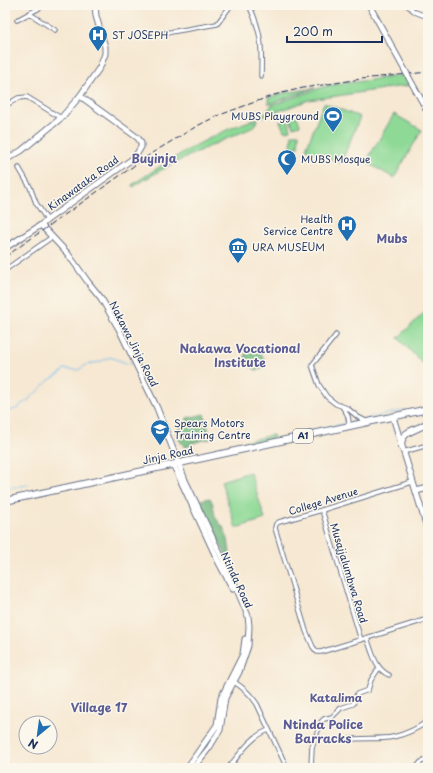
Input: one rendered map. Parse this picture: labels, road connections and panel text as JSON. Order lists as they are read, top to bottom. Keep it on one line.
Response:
{"streets":{"highway":["A1","Jinja Road"],"street":["Kinawataka Road","Nakawa Jinja Road","College Avenue","Musajjalumbwa Road","Ntinda Road"]},"crossings":[["Kinawataka Road","Nakawa Jinja Road"],["Nakawa Jinja Road","Jinja Road"],["Nakawa Jinja Road","Ntinda Road"],["Jinja Road","Ntinda Road"],["College Avenue","Musajjalumbwa Road"]],"districts":["Buyinja","Mubs","Nakawa Vocational Institute","Katalima","Village 17","Ntinda Police Barracks"],"places":{"hospital":["ST JOSEPH","Health Service Centre"],"sports":["MUBS Playground"],"mosque":["MUBS Mosque"],"museum":["URA MUSEUM"],"school or university":["Spears Motors Training Centre"]},"scale_bar":"200 m","north":"bottom left"}
